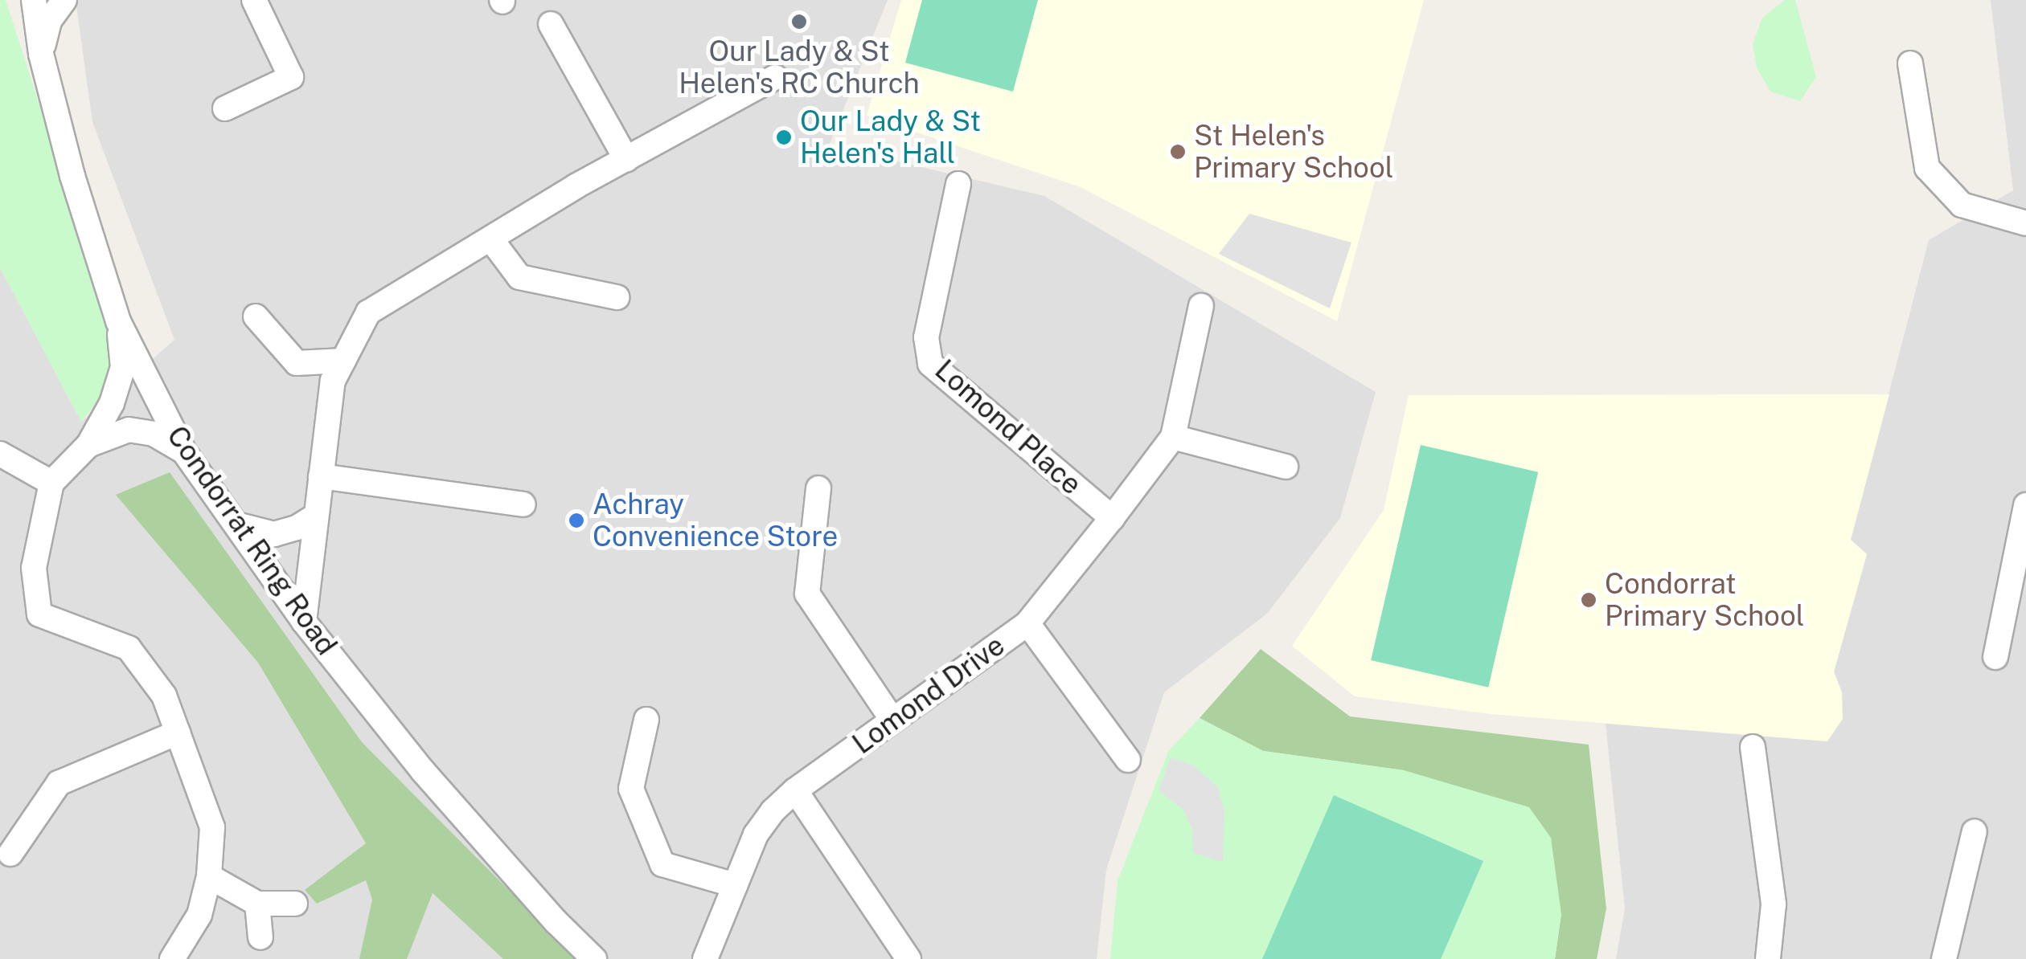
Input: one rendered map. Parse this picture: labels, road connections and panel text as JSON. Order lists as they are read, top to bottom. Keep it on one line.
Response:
{"streets":{"street":["Lomond Place","Condorrat Ring Road","Lomond Drive"]},"crossings":[["Lomond Place","Lomond Drive"]],"places":["Our Lady & St Helen's RC Church","Our Lady & St Helen's Hall","St Helen's Primary School","Achray Convenience Store","Condorrat Primary School"]}
